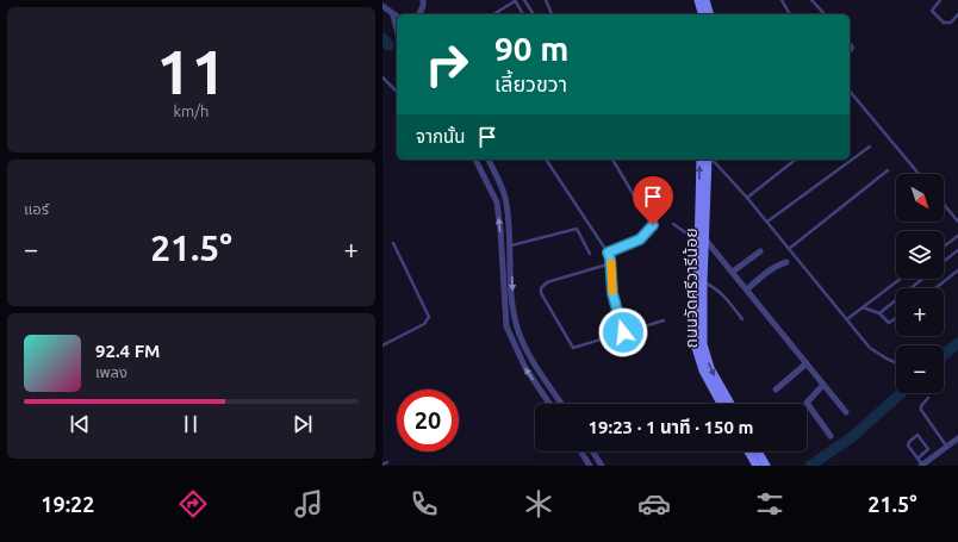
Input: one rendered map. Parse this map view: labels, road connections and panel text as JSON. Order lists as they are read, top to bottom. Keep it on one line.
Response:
{"streets":{"main road":["ถนนวัดศรีวารีน้อย"]},"north":"bottom right","page":{"tile":[["11","km/h"],"แอร์"],"turn":["90 m","เลี้ยวขวา"],"then":"จากนั้น","map_buttons":["+","−"],"heat":["−","21.5°","+"],"song":["92.4 FM","เพลง"],"limit":"20","trip":"19:23 · 1 นาที · 150 m","tabs":["19:22","21.5°"]}}
